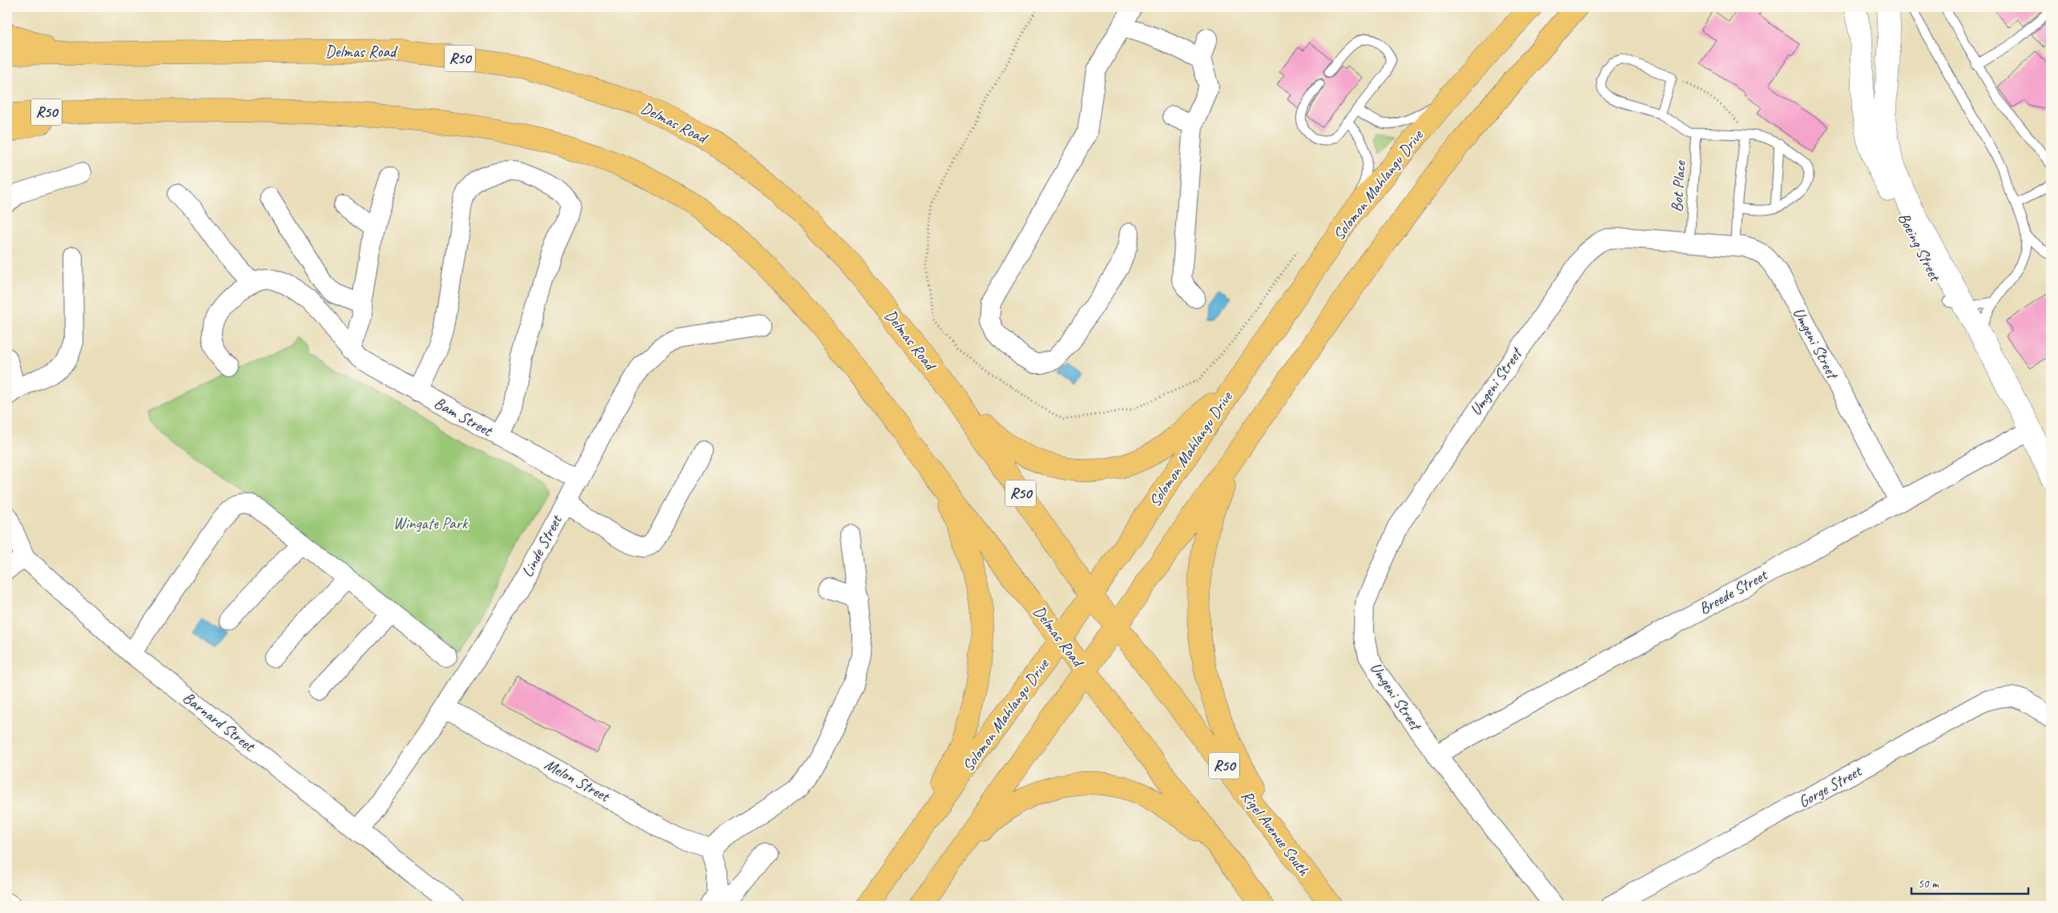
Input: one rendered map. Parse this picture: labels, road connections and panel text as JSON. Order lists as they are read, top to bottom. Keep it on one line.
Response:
{"streets":{"main road":["Delmas Road","R50","Solomon Mahlangu Drive","Rigel Avenue South"],"street":["Boeing Street","Umgeni Street","Bam Street","Linde Street","Breede Street","Barnard Street","Melon Street","Gorge Street"],"lane":["Bot Place"]},"crossings":[["Delmas Road","R50"],["Delmas Road","Solomon Mahlangu Drive"],["Delmas Road","Rigel Avenue South"],["Bot Place","Umgeni Street"],["Boeing Street","Breede Street"],["Umgeni Street","Breede Street"],["Bam Street","Linde Street"],["Linde Street","Barnard Street"],["Linde Street","Melon Street"]],"parks":["Wingate Park"],"scale_bar":"50 m"}
